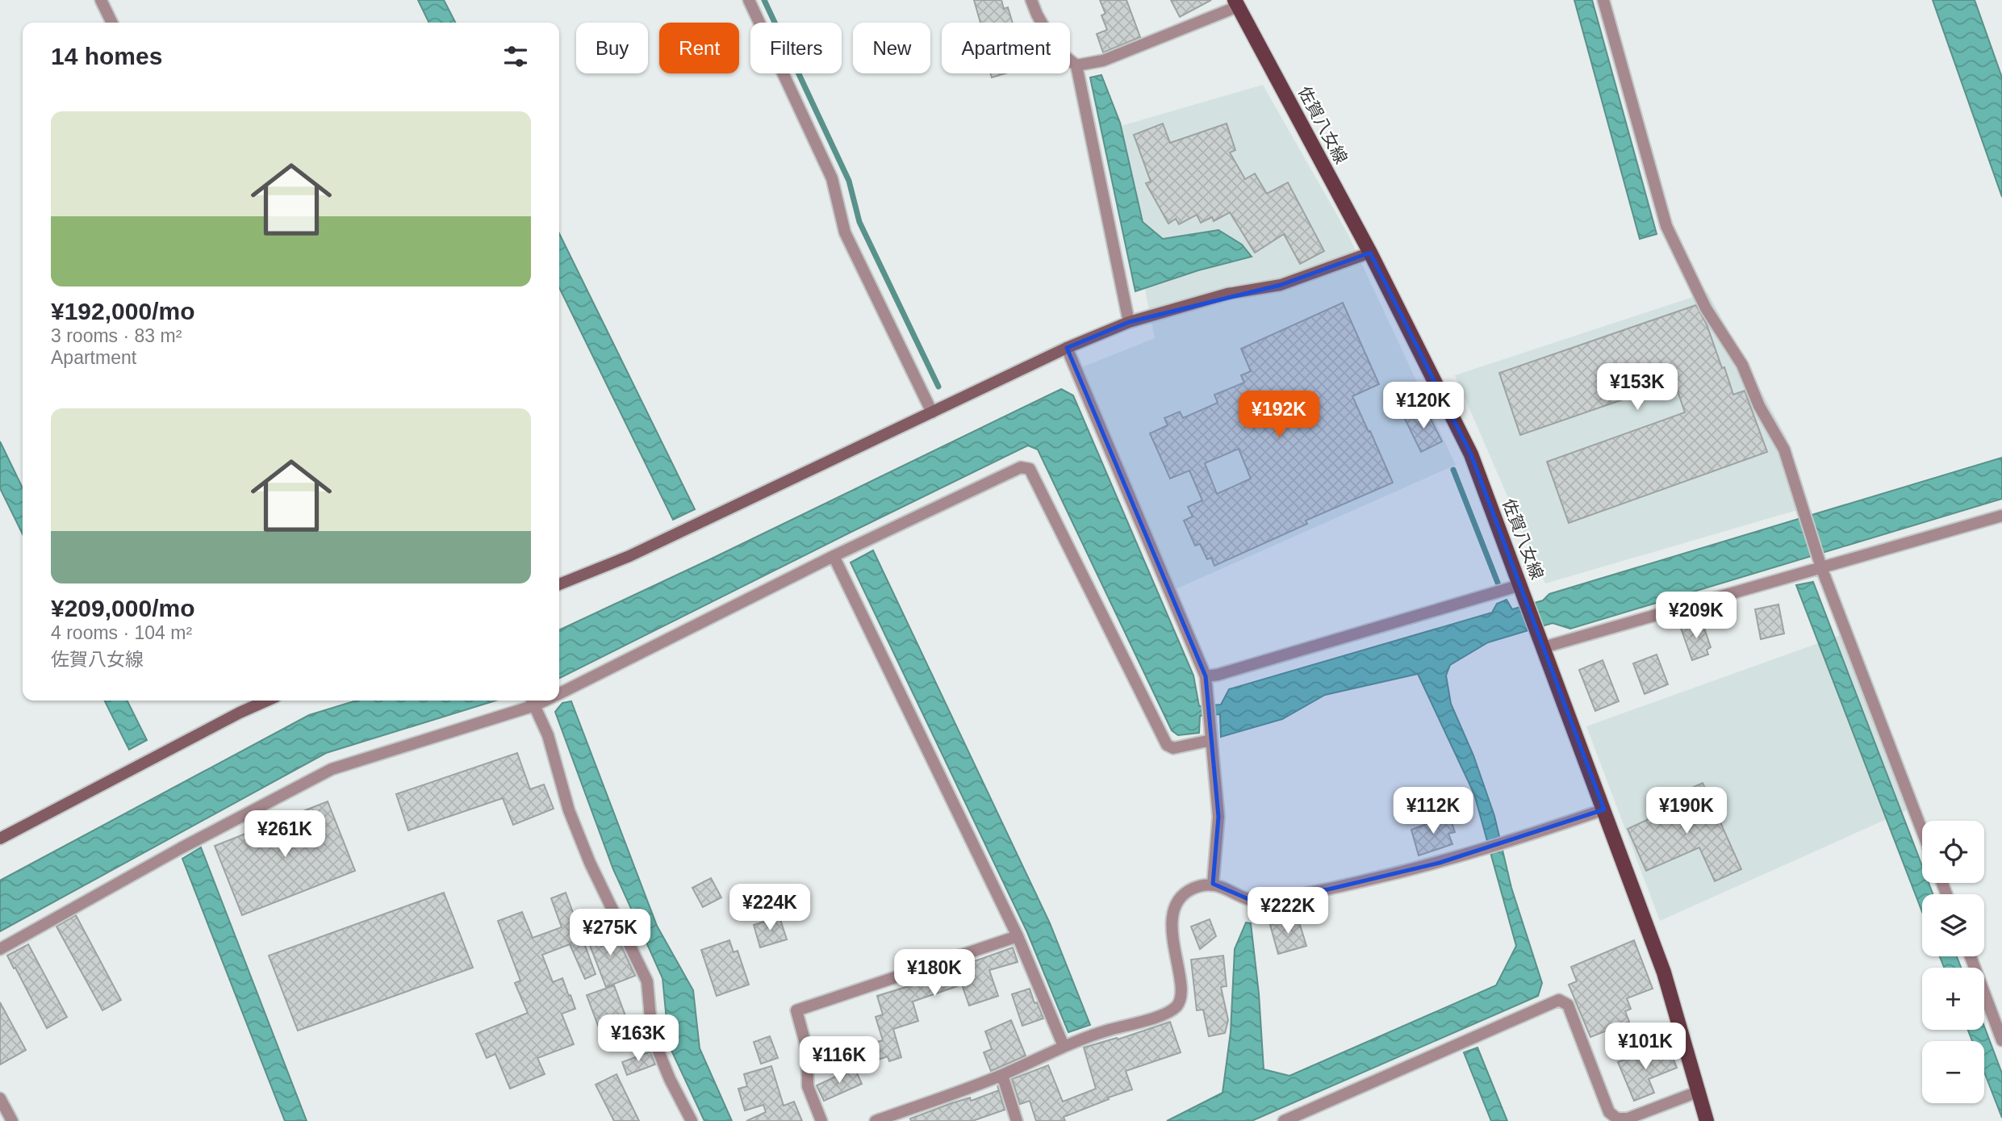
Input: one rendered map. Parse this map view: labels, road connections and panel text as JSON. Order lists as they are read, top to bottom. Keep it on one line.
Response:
{"streets":{"main road":["佐賀八女線"]},"page":{"chip":["Buy","Rent","Filters","New","Apartment"],"heading":"14 homes","list":[{"name":"¥192,000/mo","note":"3 rooms · 83 m² · Apartment"},{"name":"¥209,000/mo","note":"4 rooms · 104 m² · 佐賀八女線"}],"price":["¥153K","¥120K","¥192K","¥209K","¥112K","¥190K","¥261K","¥224K","¥222K","¥275K","¥180K","¥163K","¥101K","¥116K"],"map_buttons":["+","−"]}}
